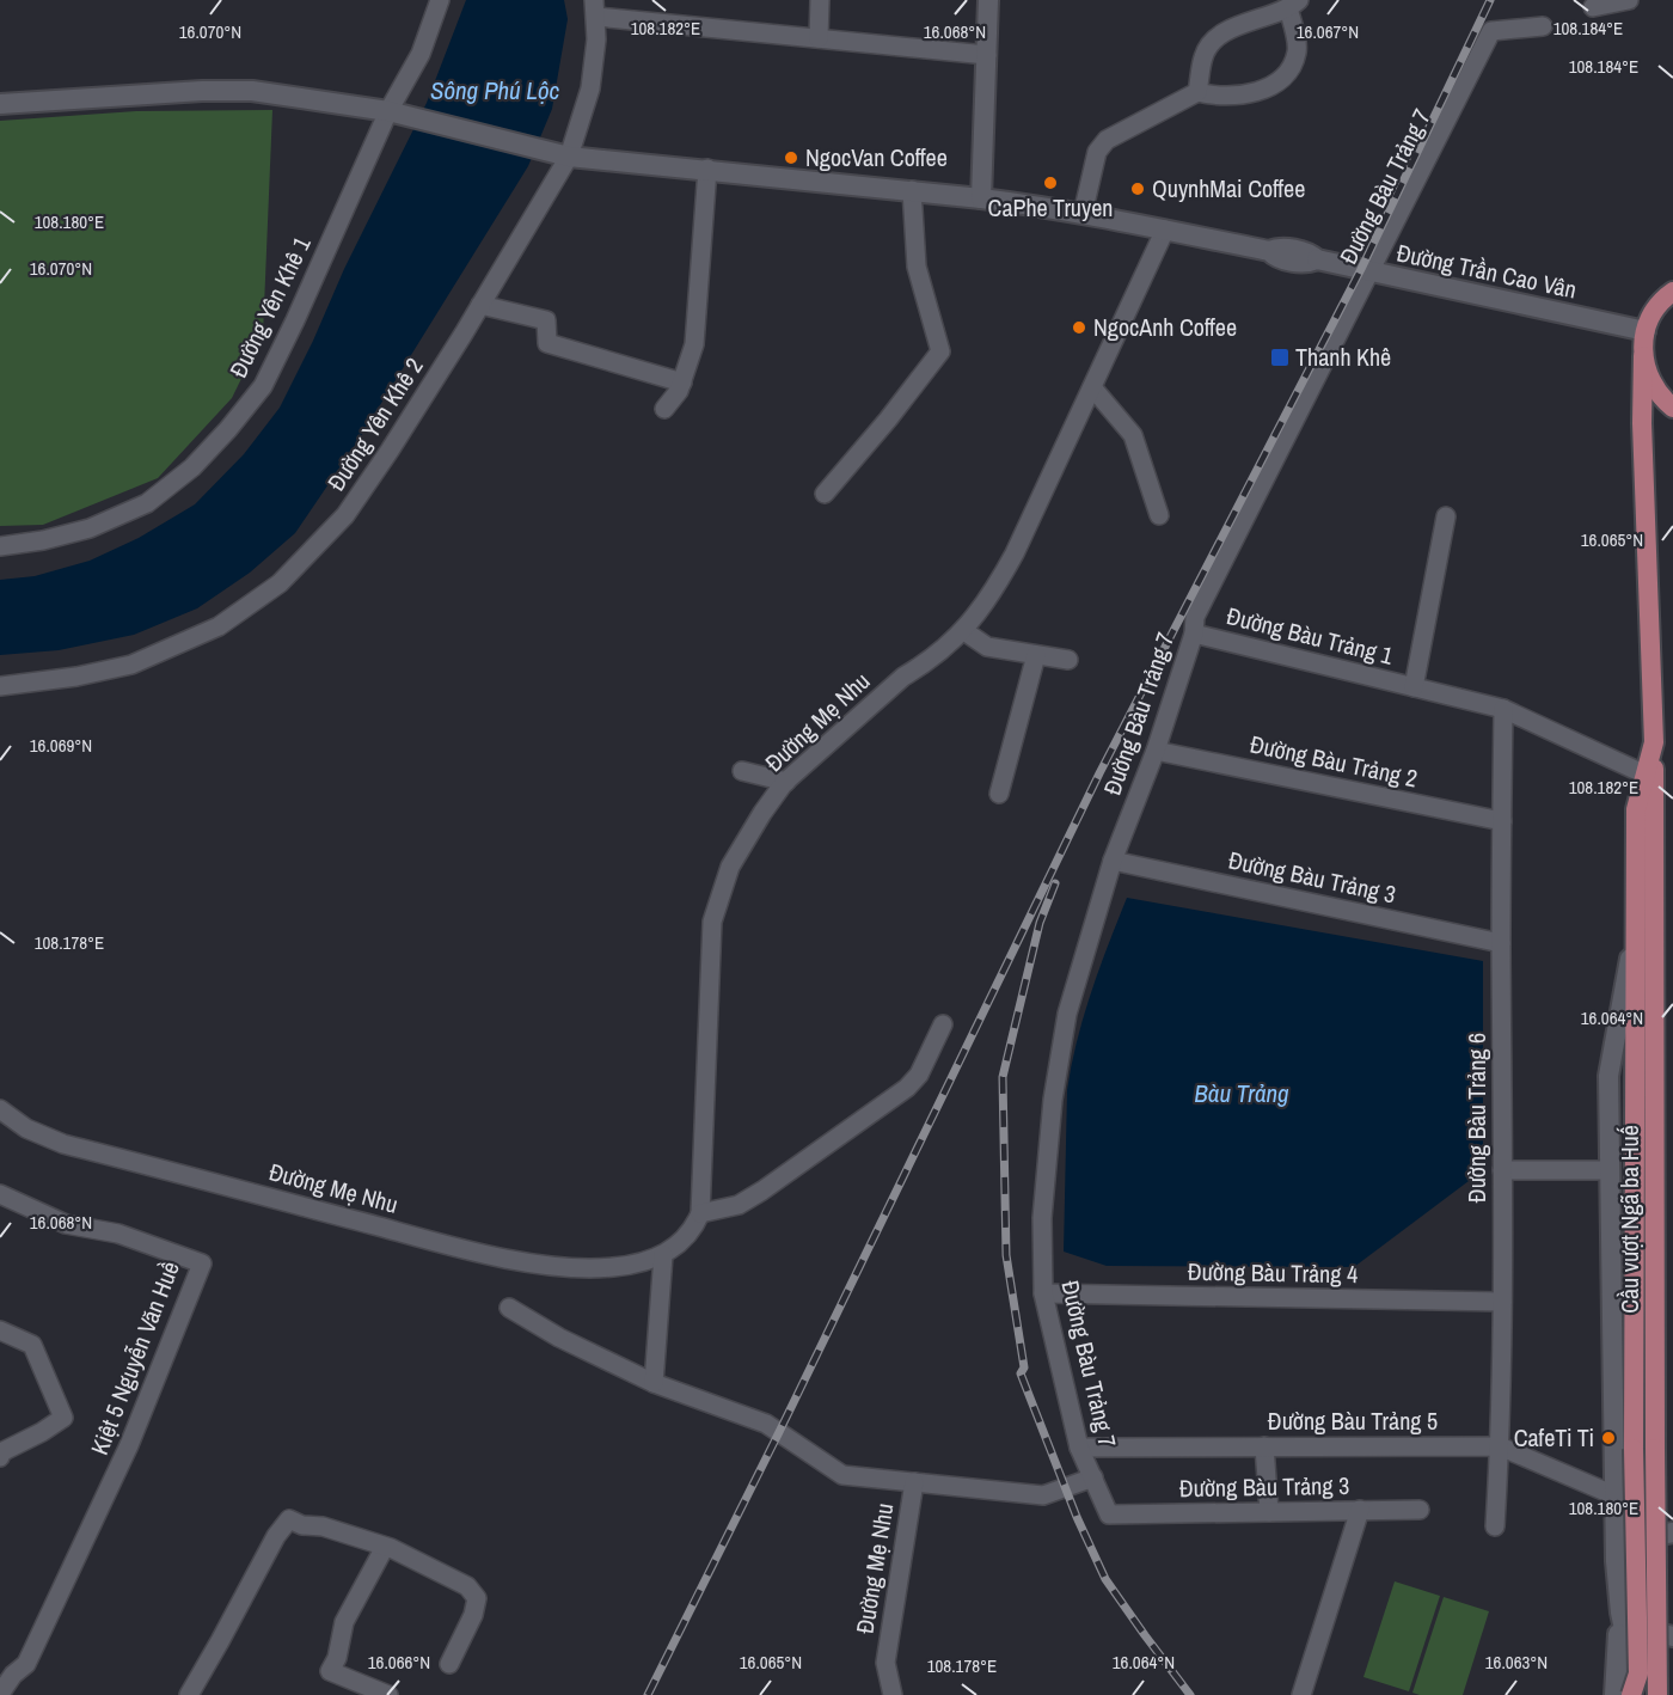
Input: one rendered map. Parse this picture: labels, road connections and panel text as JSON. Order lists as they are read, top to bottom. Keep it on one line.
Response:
{"streets":{"main road":["Cầu vượt Ngã ba Huế"],"street":["Đường Bàu Trảng 7","Đường Trần Cao Vân","Đường Yên Khê 1","Đường Yên Khê 2","Đường Bàu Trảng 1","Đường Mẹ Nhu","Đường Bàu Trảng 2","Đường Bàu Trảng 3","Đường Bàu Trảng 6","Đường Bàu Trảng 4","Kiệt 5 Nguyễn Văn Huề","Đường Bàu Trảng 5"]},"crossings":[["Đường Bàu Trảng 7","Đường Trần Cao Vân"],["Đường Bàu Trảng 7","Đường Bàu Trảng 1"],["Đường Bàu Trảng 7","Đường Mẹ Nhu"],["Đường Bàu Trảng 7","Đường Bàu Trảng 2"],["Đường Bàu Trảng 7","Đường Bàu Trảng 3"],["Đường Bàu Trảng 7","Đường Bàu Trảng 4"],["Đường Bàu Trảng 7","Đường Bàu Trảng 5"],["Đường Trần Cao Vân","Đường Mẹ Nhu"],["Đường Bàu Trảng 1","Đường Bàu Trảng 6"],["Đường Bàu Trảng 1","Cầu vượt Ngã ba Huế"],["Đường Bàu Trảng 2","Đường Bàu Trảng 6"],["Đường Bàu Trảng 3","Đường Bàu Trảng 6"],["Đường Bàu Trảng 6","Đường Bàu Trảng 4"],["Đường Bàu Trảng 6","Đường Bàu Trảng 5"]],"water":["Sông Phú Lộc","Bàu Trảng"],"places":{"other":["NgocVan Coffee","CaPhe Truyen","QuynhMai Coffee","NgocAnh Coffee","CafeTi Ti"],"transit":["Thanh Khê"]},"coordinates":["108.182°E","108.184°E","16.070°N","16.068°N","16.067°N","108.180°E","16.065°N","16.069°N","108.178°E","16.064°N","16.066°N","16.063°N"]}
